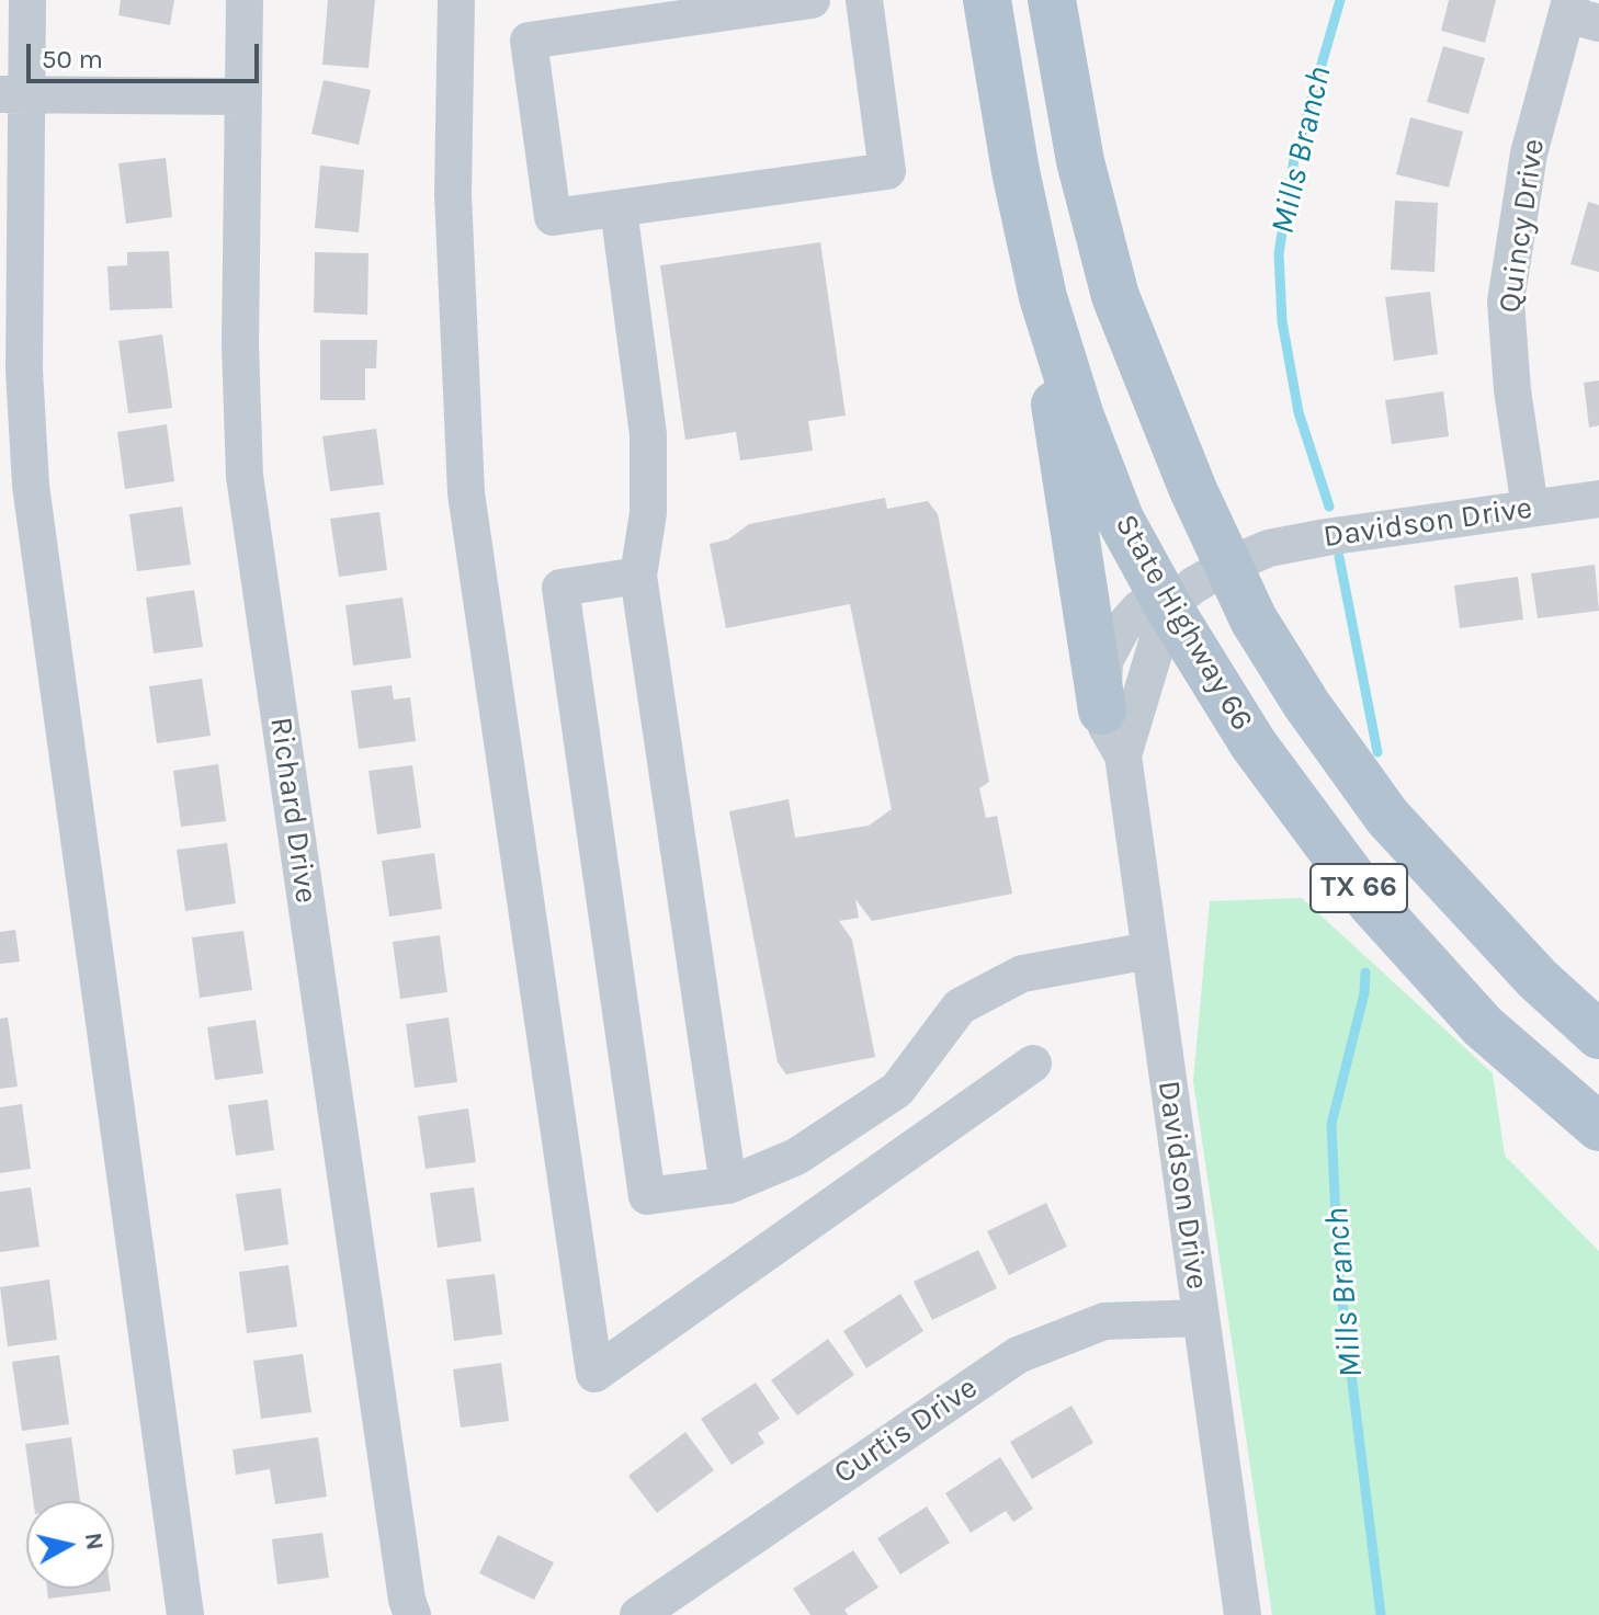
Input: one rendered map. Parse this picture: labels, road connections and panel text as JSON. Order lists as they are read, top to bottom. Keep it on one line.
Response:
{"streets":{"main road":["State Highway 66","TX 66"],"street":["Quincy Drive","Davidson Drive","Richard Drive","Curtis Drive"]},"crossings":[["Quincy Drive","Davidson Drive"],["Davidson Drive","State Highway 66"],["Davidson Drive","Curtis Drive"]],"water":["Mills Branch"],"scale_bar":"50 m","north":"right"}
